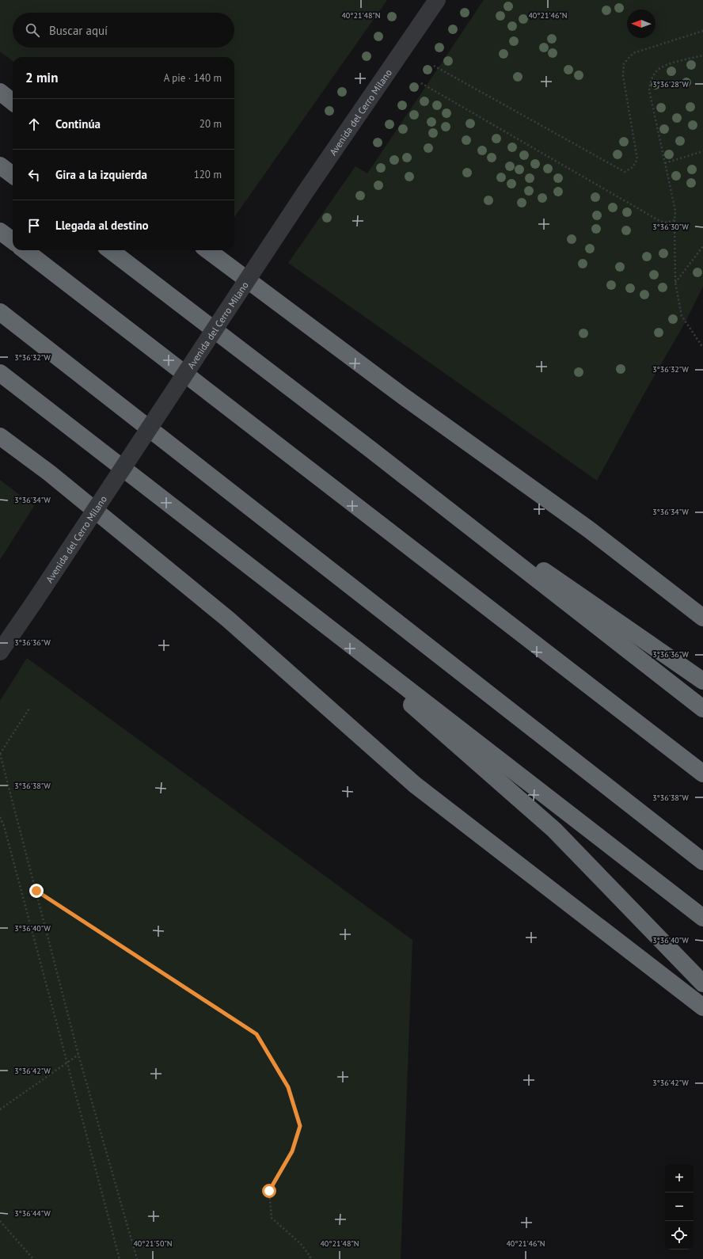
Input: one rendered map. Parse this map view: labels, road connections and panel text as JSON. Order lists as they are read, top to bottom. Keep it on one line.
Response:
{"streets":{"street":["Avenida del Cerro Milano"]},"north":"left","page":{"search":"Buscar aquí","heading":["2 min","A pie · 140 m"],"list":[["Continúa","20 m"],["Gira a la izquierda","120 m"],"Llegada al destino"],"map_buttons":["+","−"]},"coordinates":["40°21'48\"N","40°21'46\"N","3°36'28\"W","3°36'30\"W","3°36'32\"W","3°36'34\"W","3°36'36\"W","3°36'38\"W","3°36'40\"W","3°36'42\"W","3°36'44\"W","40°21'50\"N"]}
